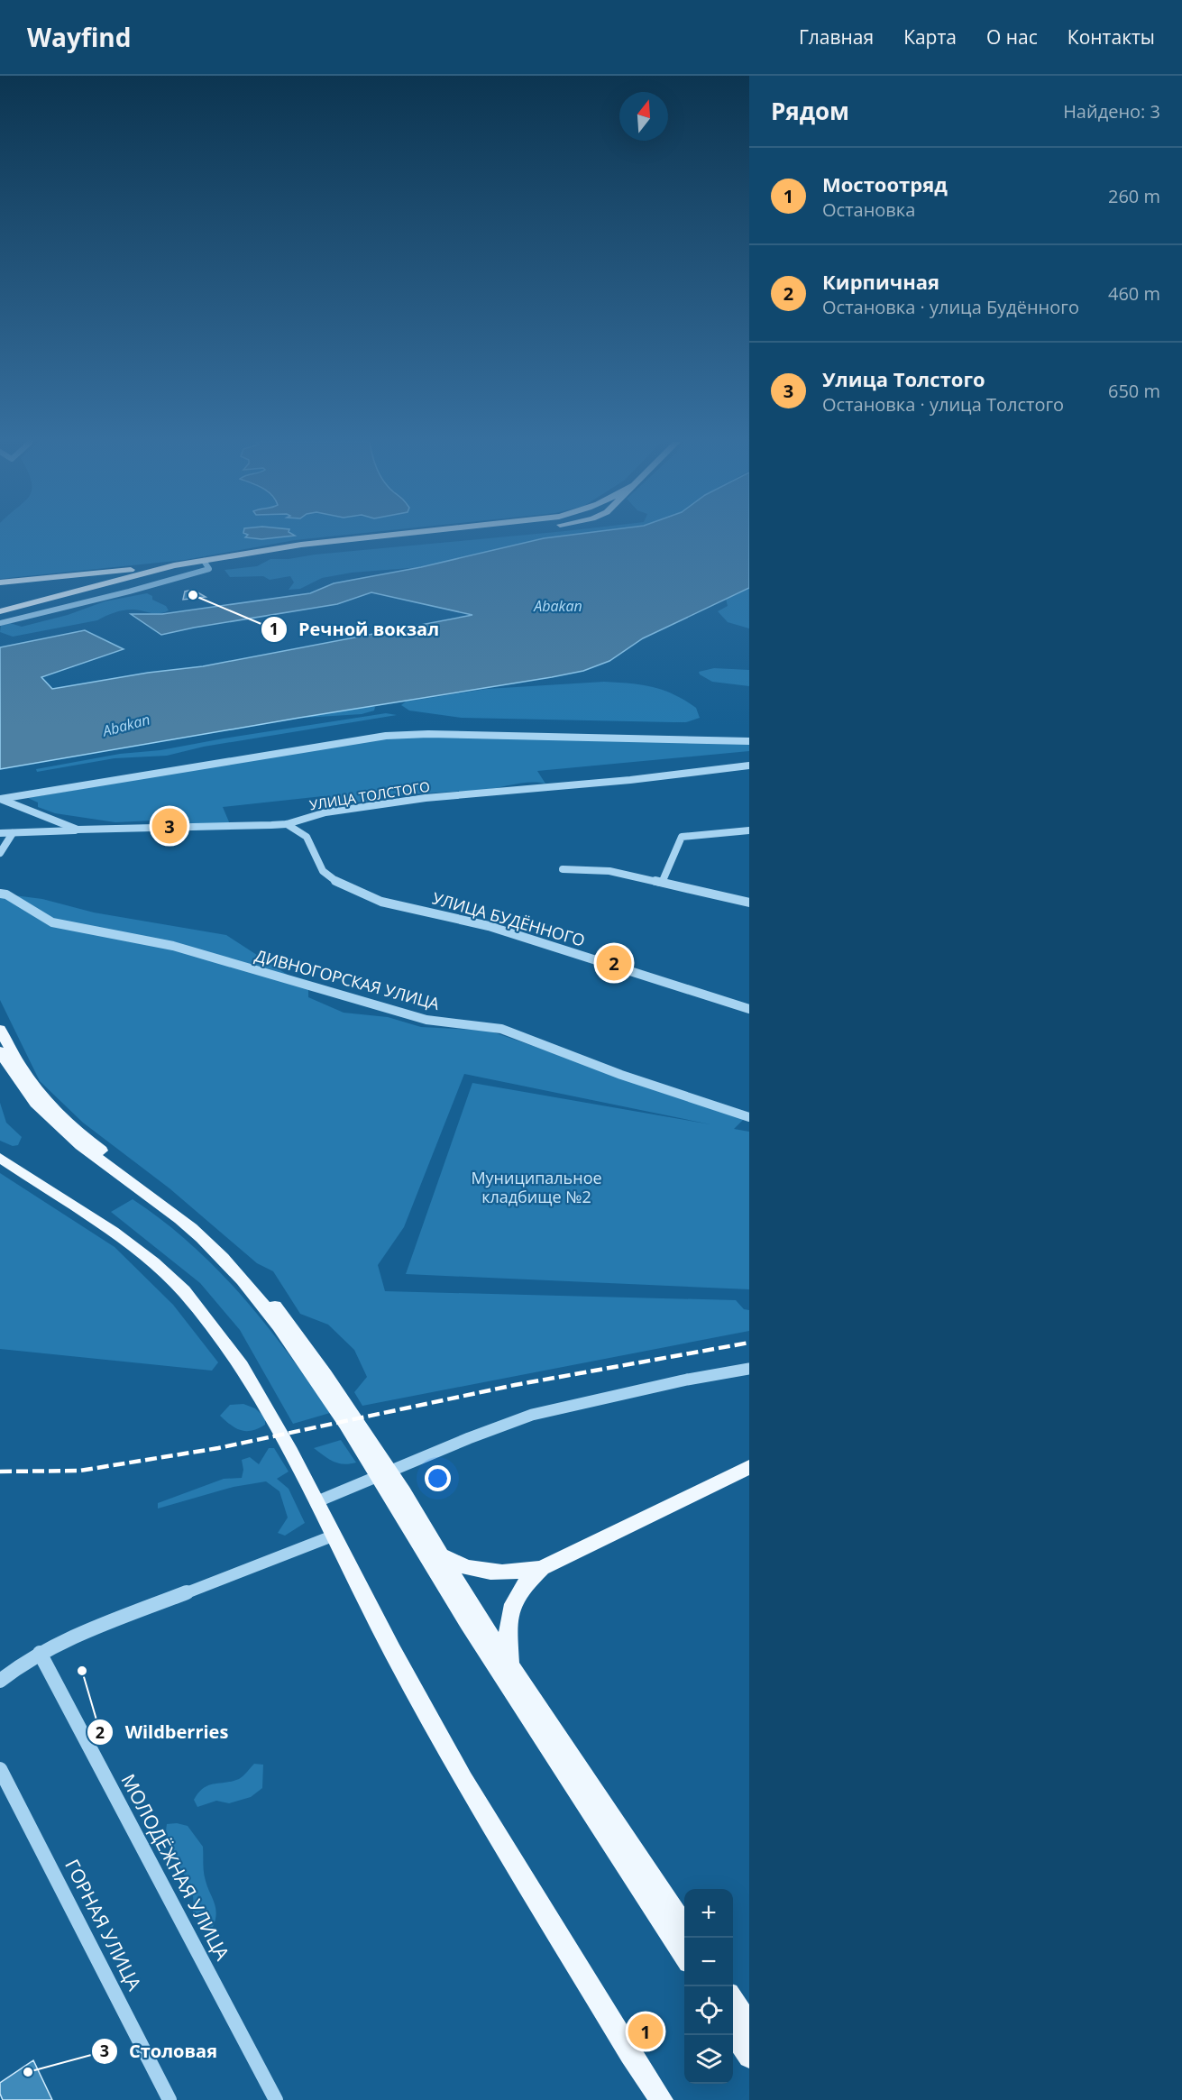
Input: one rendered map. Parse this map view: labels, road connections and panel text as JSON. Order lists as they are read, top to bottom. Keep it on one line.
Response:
{"streets":{"street":["УЛИЦА ТОЛСТОГО","УЛИЦА БУДЁННОГО","ДИВНОГОРСКАЯ УЛИЦА","МОЛОДЁЖНАЯ УЛИЦА","ГОРНАЯ УЛИЦА"]},"crossings":[["УЛИЦА ТОЛСТОГО","УЛИЦА БУДЁННОГО"]],"water":["Abakan"],"parks":["Муниципальное кладбище №2"],"places":["Речной вокзал","Wildberries","Столовая"],"north":"top","page":{"header":"Wayfind","nav":["Главная","Карта","О нас","Контакты"],"heading":["Рядом","Найдено: 3"],"list":[{"mark":"1","name":"Мостоотряд","note":"Остановка","value":"260 m"},{"mark":"2","name":"Кирпичная","note":"Остановка · улица Будённого","value":"460 m"},{"mark":"3","name":"Улица Толстого","note":"Остановка · улица Толстого","value":"650 m"}],"pins":["3","2","1"],"map_buttons":["+","−"]}}
